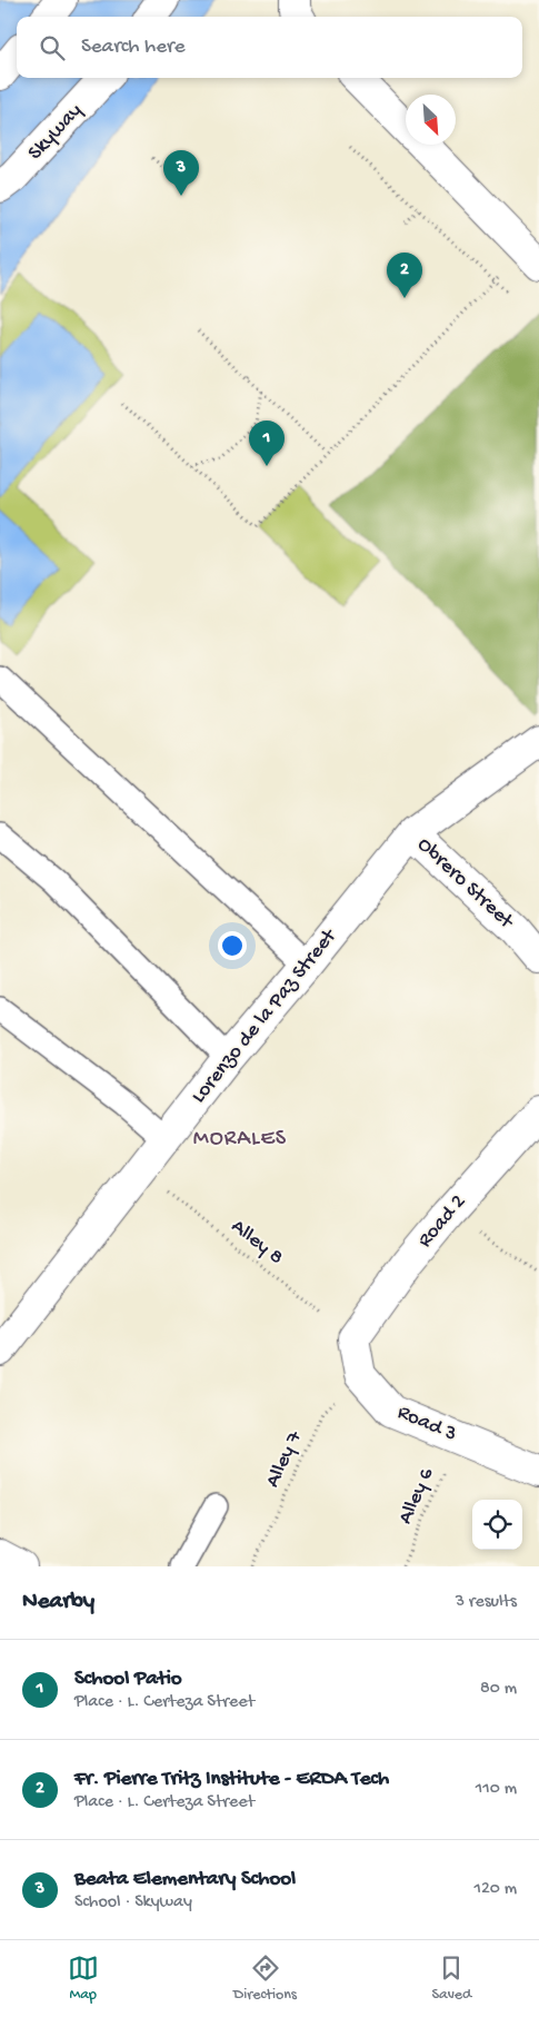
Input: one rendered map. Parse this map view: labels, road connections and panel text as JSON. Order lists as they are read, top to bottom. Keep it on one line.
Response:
{"streets":{"main road":["Skyway","Obrero Street","Lorenzo de la Paz Street","Road 2","Road 3"],"path":["Alley 8","Alley 7","Alley 6"]},"crossings":[["Obrero Street","Lorenzo de la Paz Street"],["Lorenzo de la Paz Street","Alley 8"],["Road 2","Alley 8"],["Road 3","Alley 7"],["Road 3","Alley 6"]],"districts":["MORALES"],"north":"bottom right","page":{"search":"Search here","pins":["3","2","1"],"heading":["Nearby","3 results"],"list":[{"mark":"1","name":"School Patio","note":"Place · L. Certeza Street","value":"80 m"},{"mark":"2","name":"Fr. Pierre Tritz Institute - ERDA Tech","note":"Place · L. Certeza Street","value":"110 m"},{"mark":"3","name":"Beata Elementary School","note":"School · Skyway","value":"120 m"}],"nav":["Map","Directions","Saved"]}}
